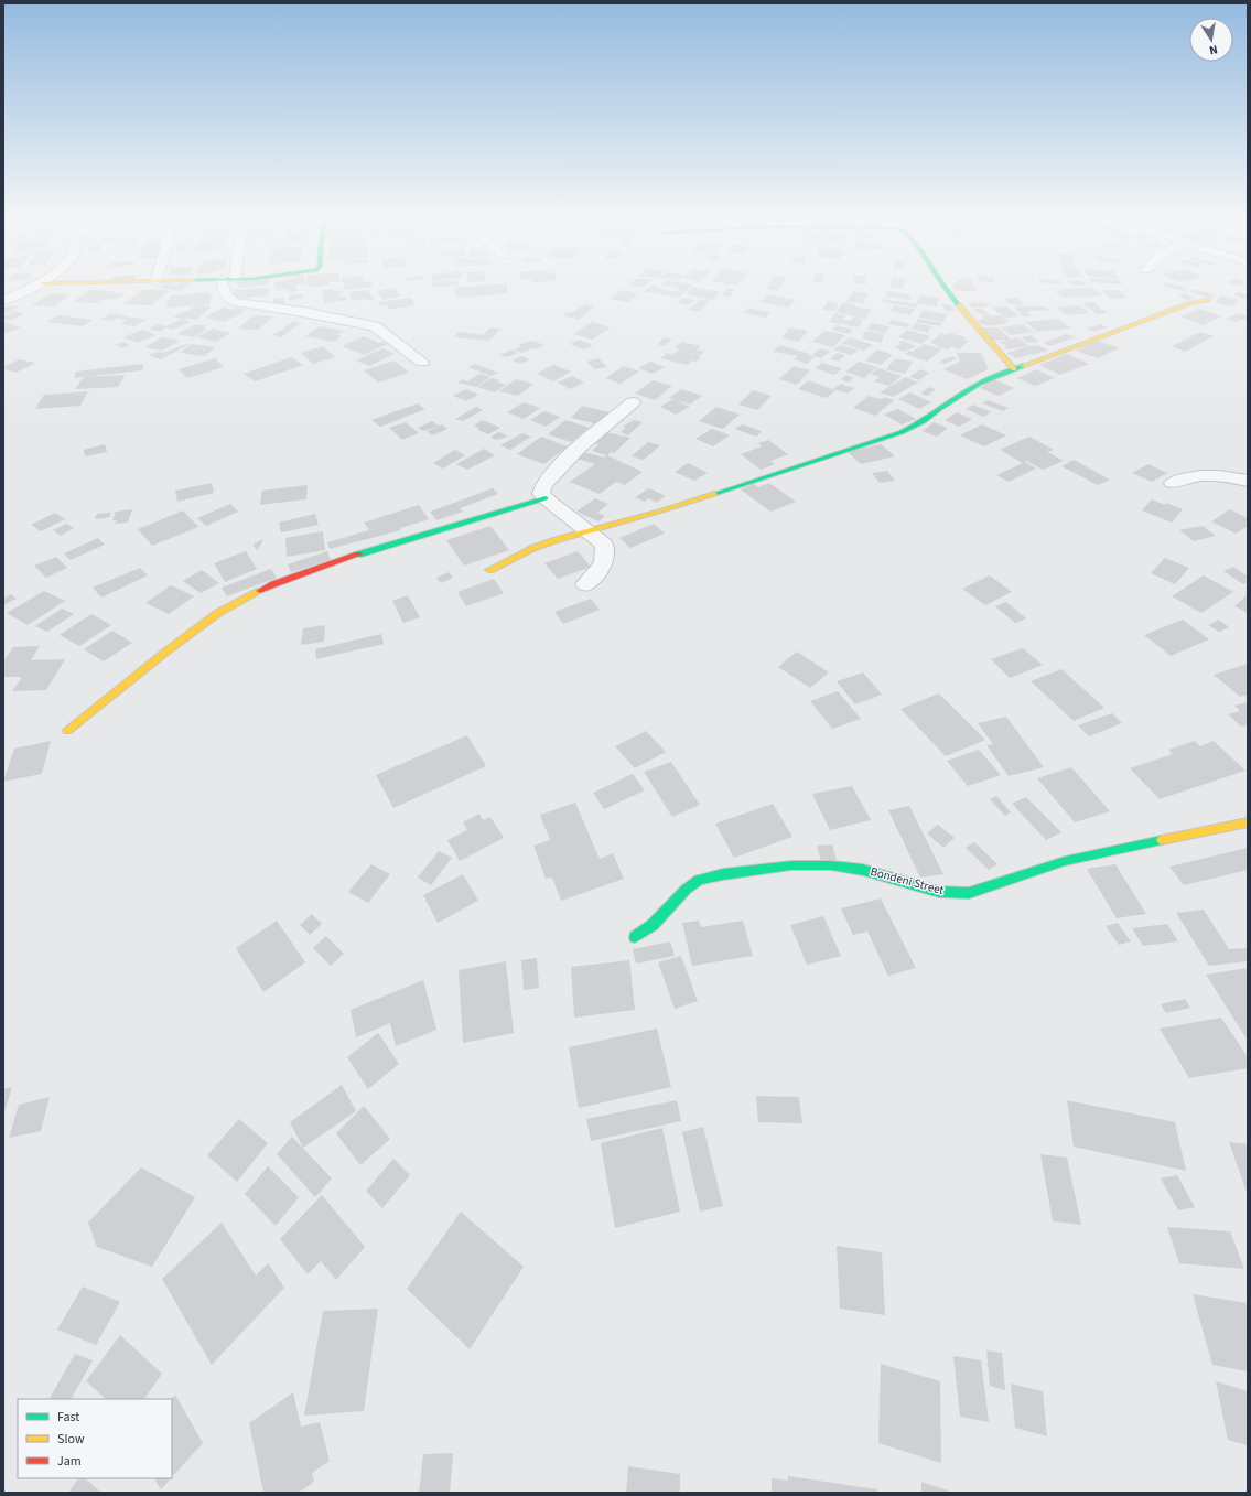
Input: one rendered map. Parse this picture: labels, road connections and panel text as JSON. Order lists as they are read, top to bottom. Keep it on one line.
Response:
{"streets":{"street":["Bondeni Street"]},"legend":["Fast","Slow","Jam"],"north":"bottom"}
